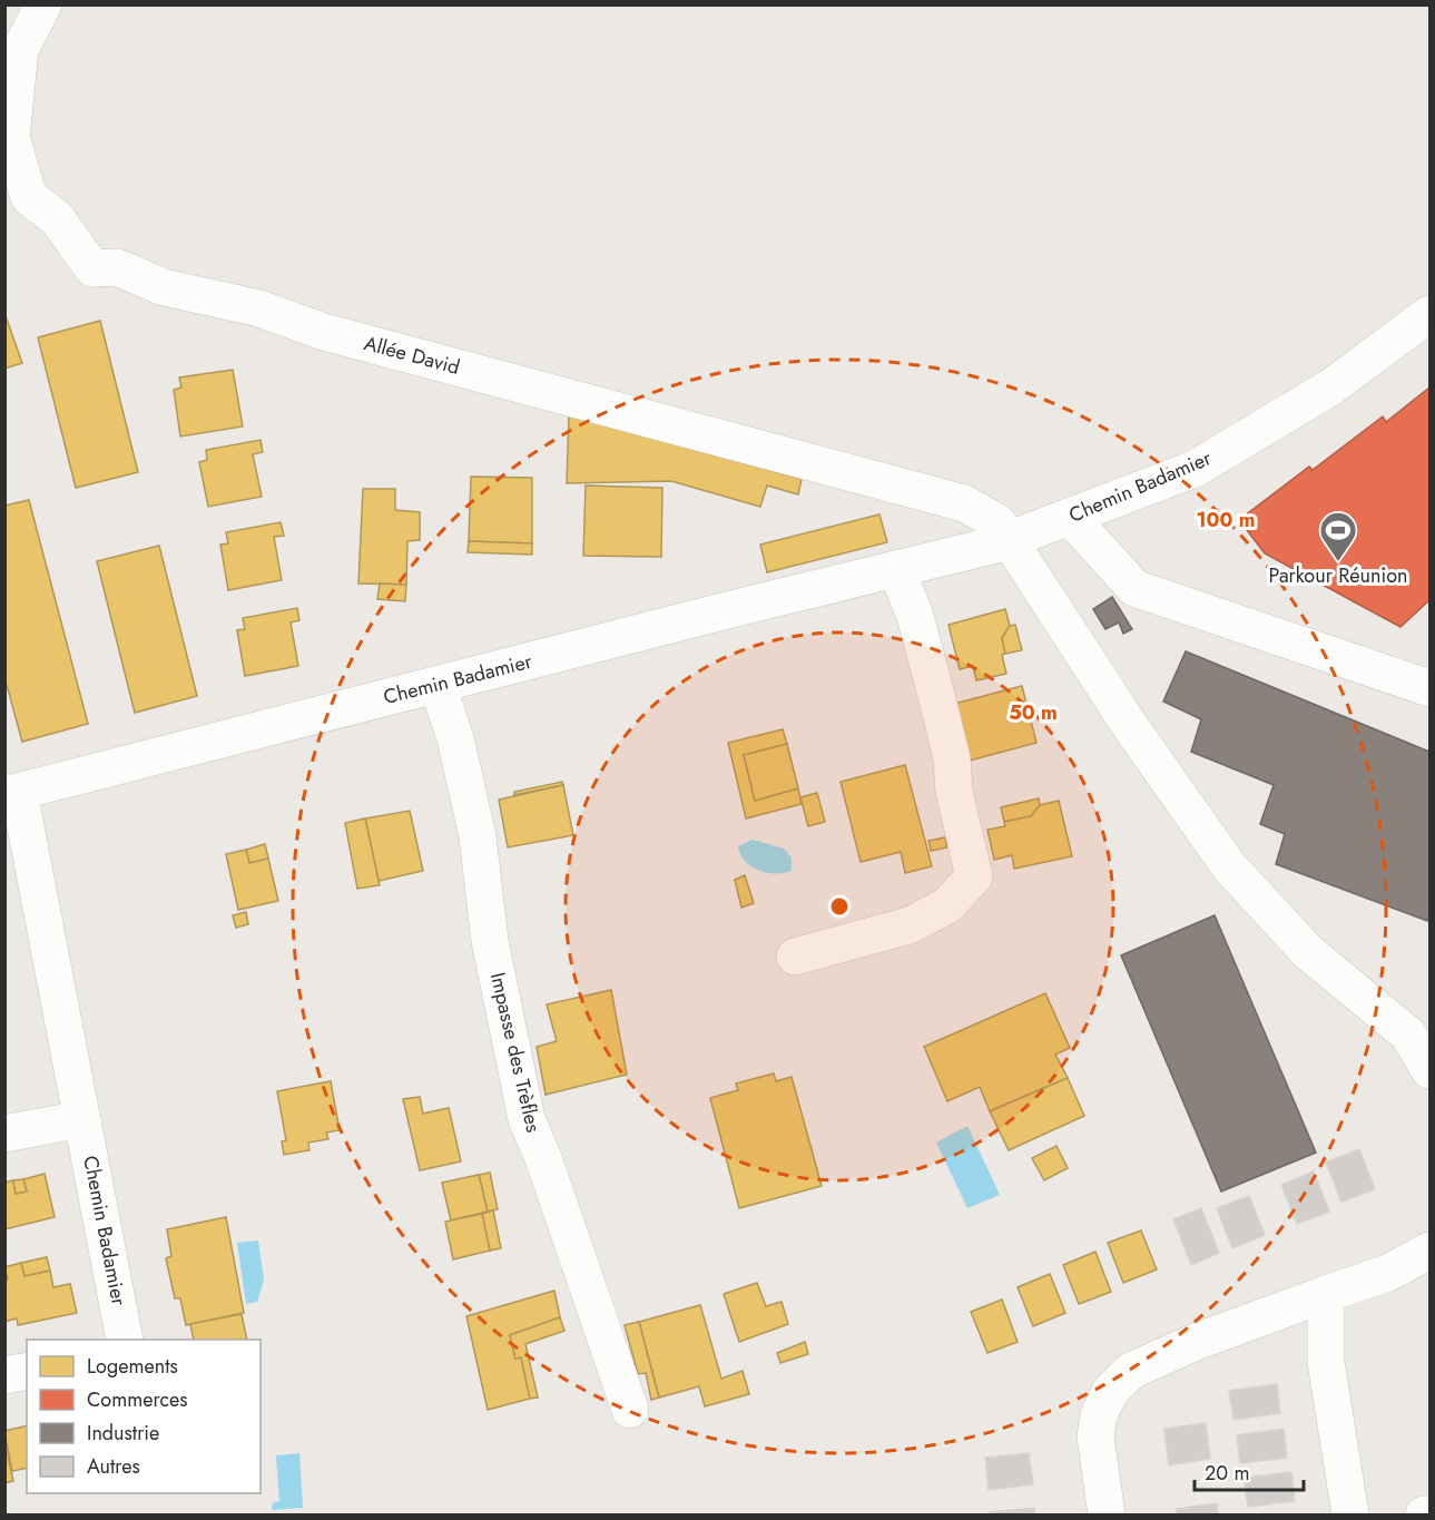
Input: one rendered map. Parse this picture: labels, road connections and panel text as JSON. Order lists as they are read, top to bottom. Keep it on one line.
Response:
{"streets":{"street":["Allée David","Chemin Badamier","Impasse des Trèfles"]},"crossings":[["Allée David","Chemin Badamier"],["Chemin Badamier","Impasse des Trèfles"]],"places":{"sports":["Parkour Réunion"]},"legend":["Logements","Commerces","Industrie","Autres"],"scale_bar":"20 m","rings":["100 m","50 m"]}
